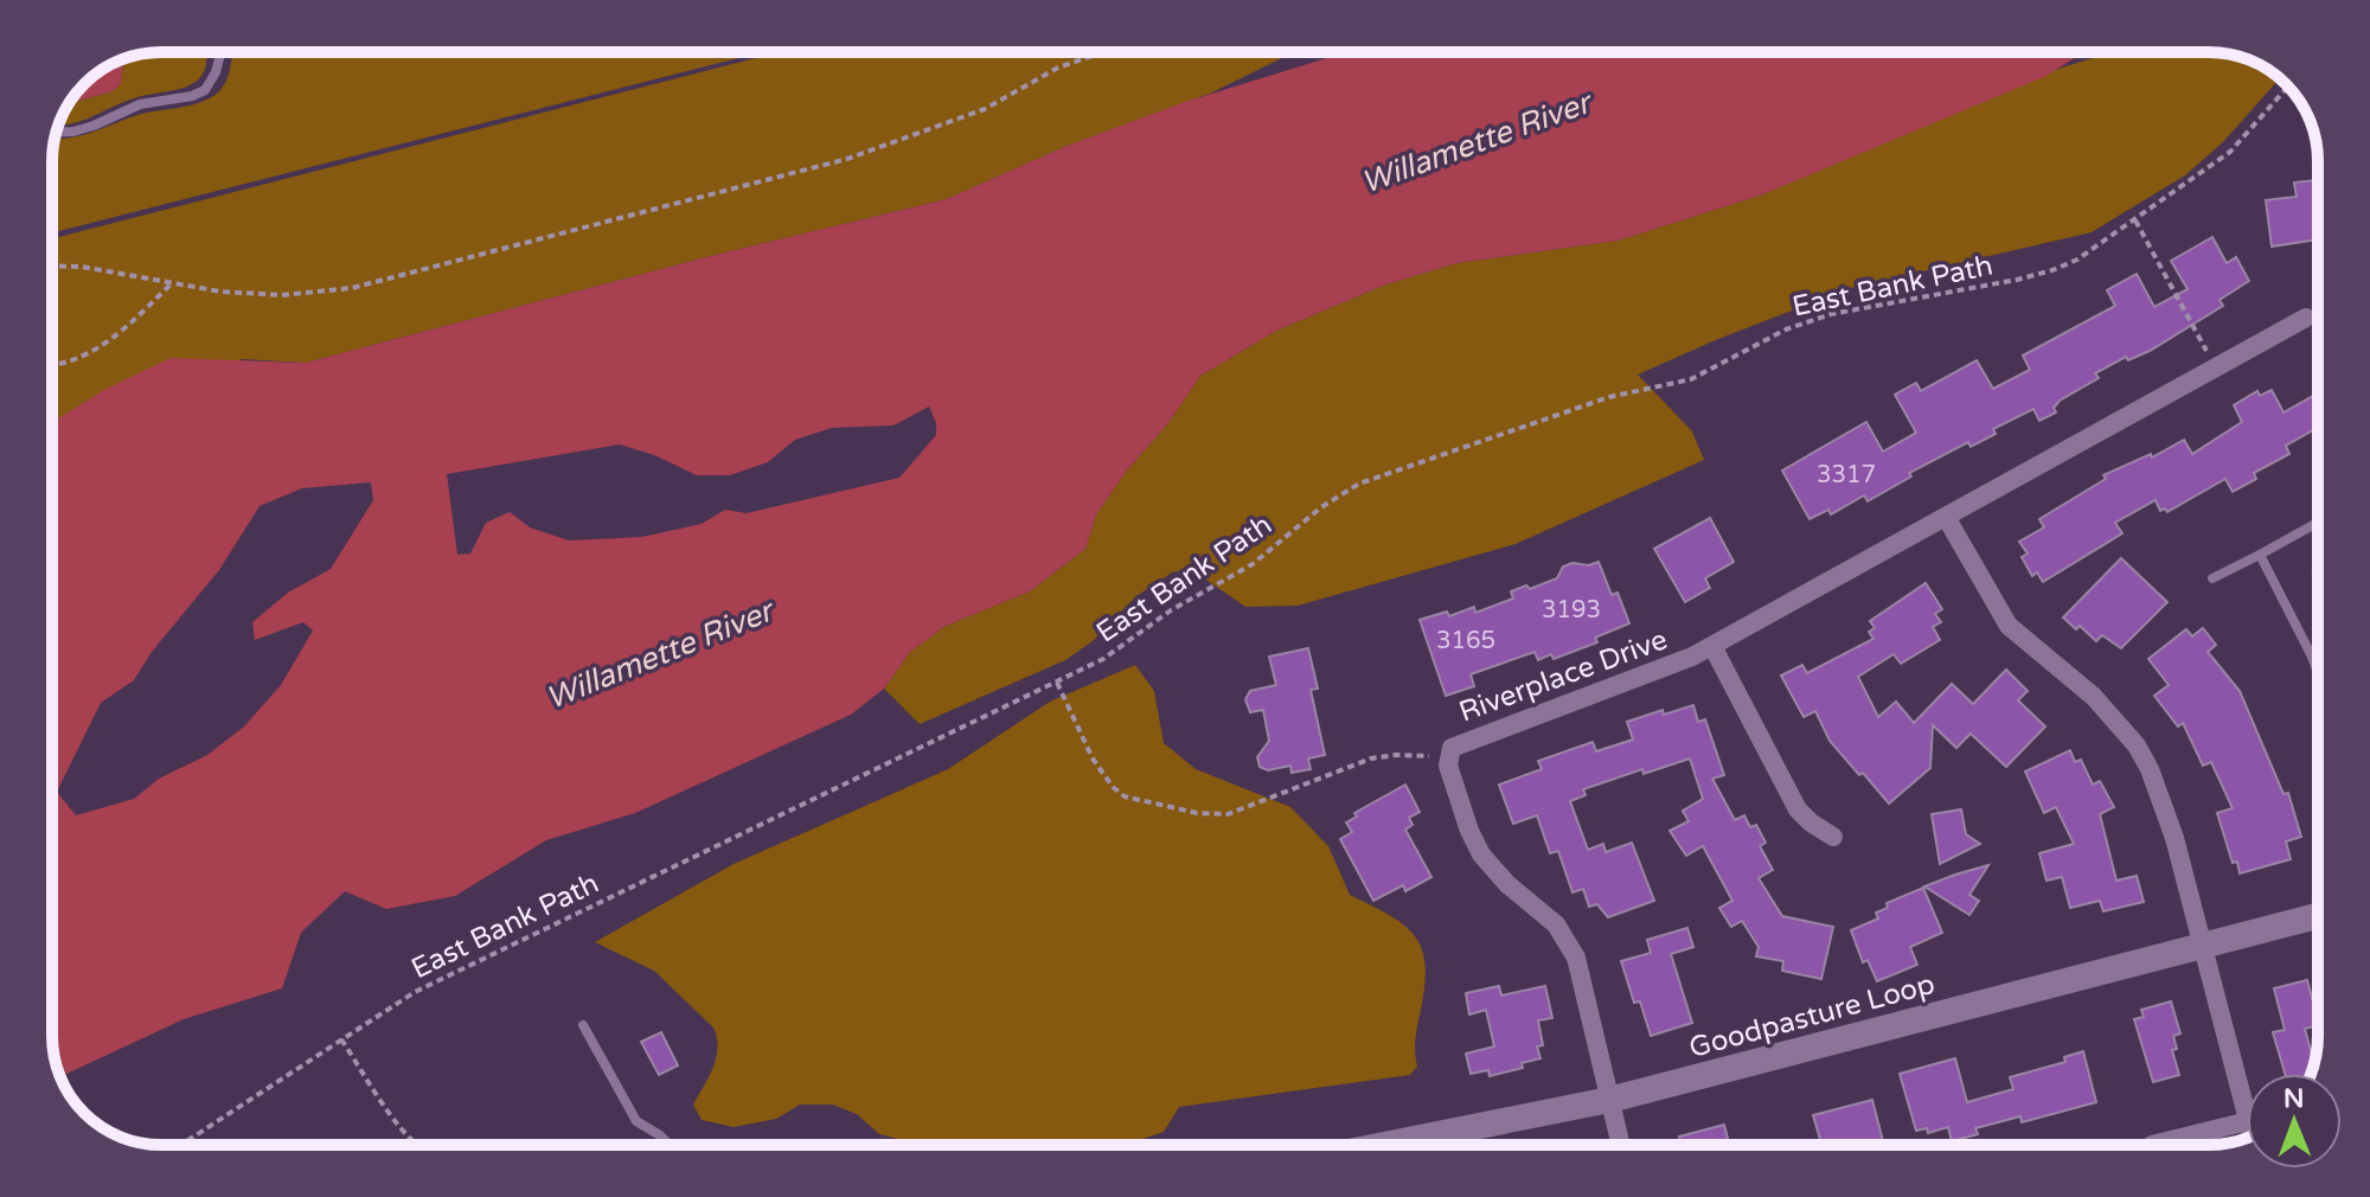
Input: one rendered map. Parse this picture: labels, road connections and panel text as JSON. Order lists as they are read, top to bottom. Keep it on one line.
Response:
{"streets":{"street":["Riverplace Drive","Goodpasture Loop"],"path":["East Bank Path"]},"crossings":[["Riverplace Drive","Goodpasture Loop"]],"water":["Willamette River"],"house_numbers":["3317","3193","3165"],"north":"top"}
